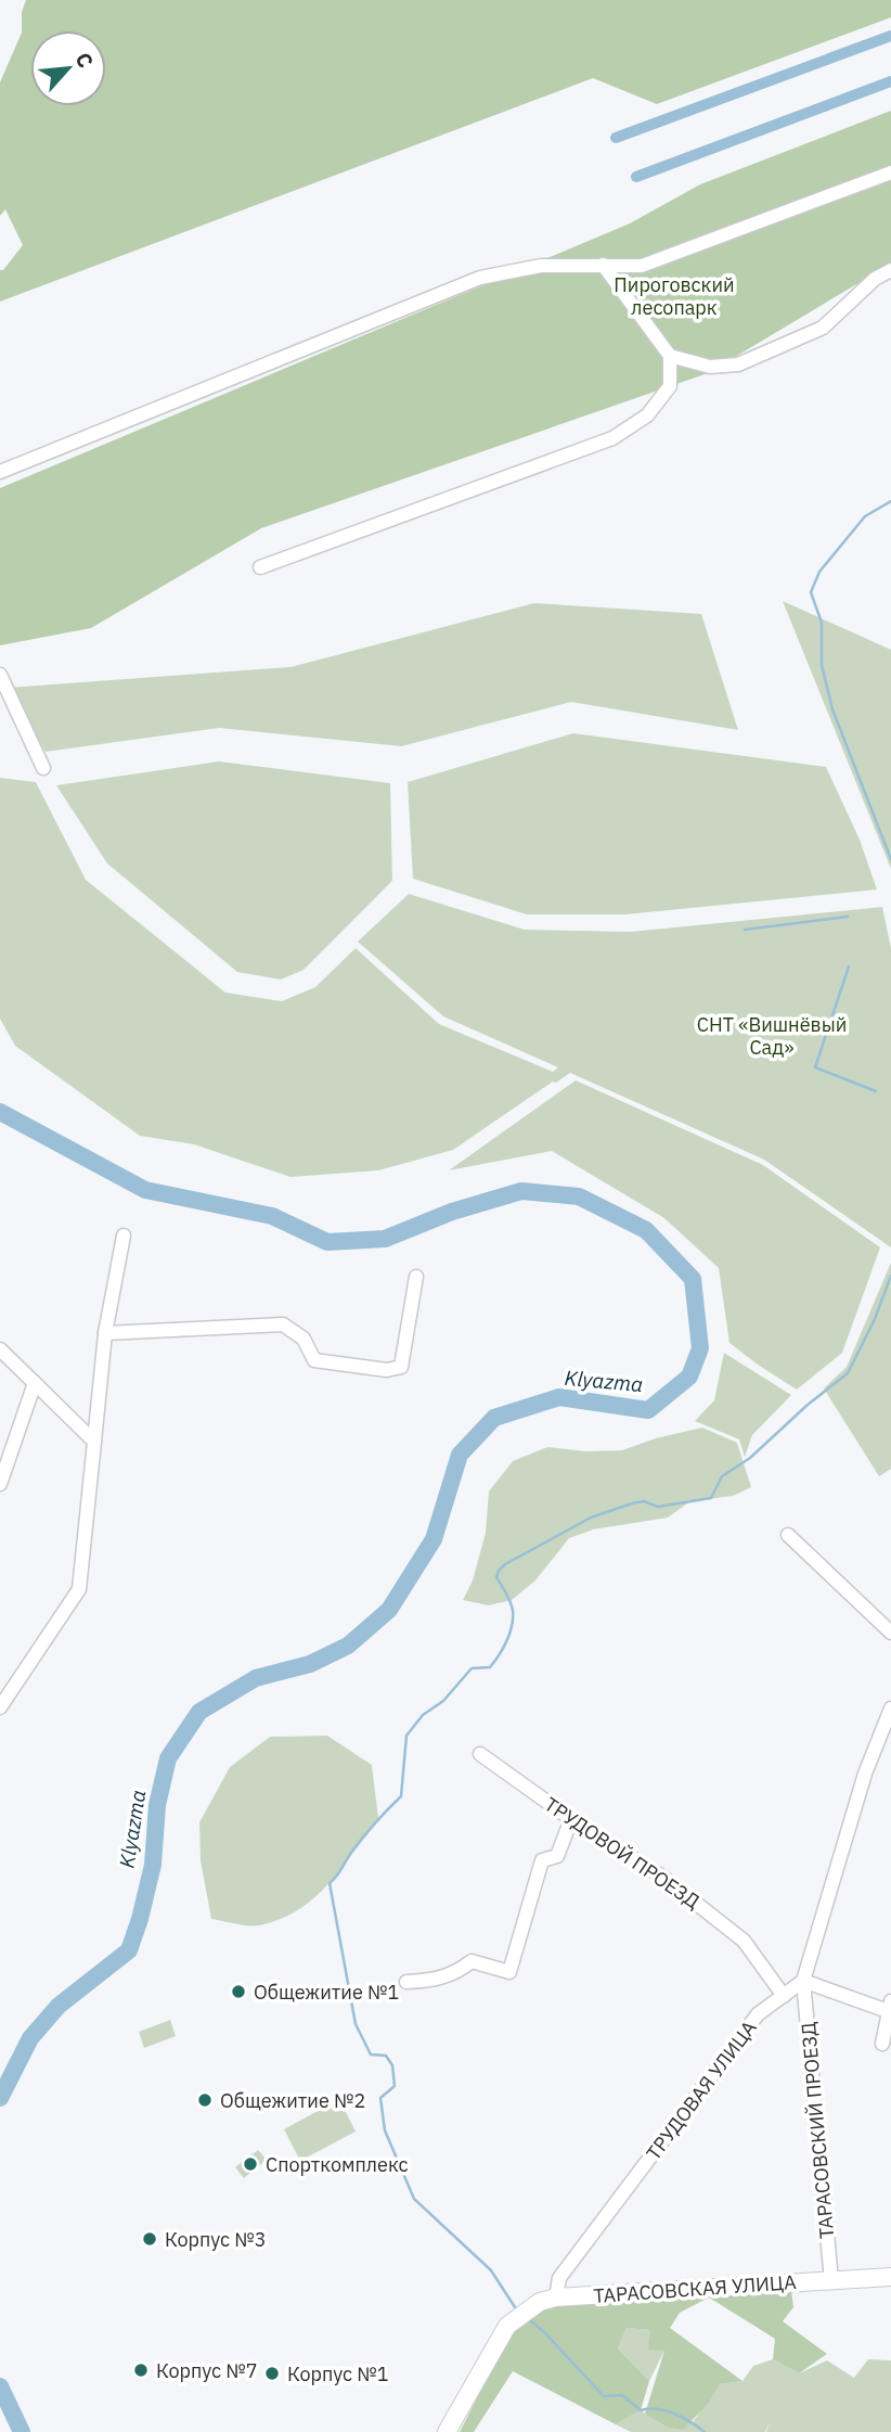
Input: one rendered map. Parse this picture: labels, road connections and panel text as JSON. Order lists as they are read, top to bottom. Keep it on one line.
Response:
{"streets":{"main road":["ТАРАСОВСКАЯ УЛИЦА"],"street":["ТРУДОВОЙ ПРОЕЗД","ТРУДОВАЯ УЛИЦА","ТАРАСОВСКИЙ ПРОЕЗД"]},"crossings":[["ТРУДОВОЙ ПРОЕЗД","ТРУДОВАЯ УЛИЦА"],["ТРУДОВАЯ УЛИЦА","ТАРАСОВСКИЙ ПРОЕЗД"],["ТРУДОВАЯ УЛИЦА","ТАРАСОВСКАЯ УЛИЦА"],["ТАРАСОВСКИЙ ПРОЕЗД","ТАРАСОВСКАЯ УЛИЦА"]],"water":["Klyazma"],"parks":["Пироговский лесопарк","СНТ «Вишнёвый Сад»"],"places":["Общежитие №1","Общежитие №2","Спорткомплекс","Корпус №3","Корпус №7","Корпус №1"],"north":"top right"}
